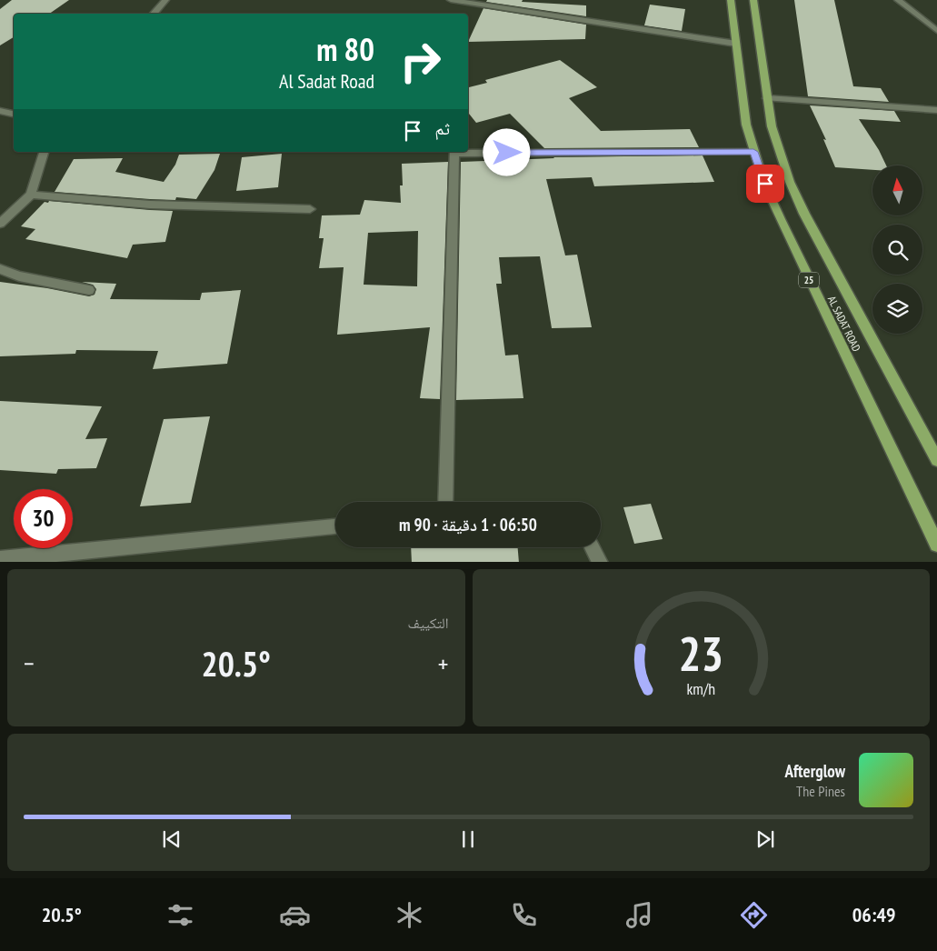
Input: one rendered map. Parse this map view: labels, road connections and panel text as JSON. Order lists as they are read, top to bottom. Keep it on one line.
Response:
{"streets":{"main road":["25","AL SADAT ROAD"]},"north":"top","page":{"turn":["80 m","Al Sadat Road"],"then":"ثم","limit":"30","trip":"06:50 · 1 دقيقة · 90 m","tile":"التكييف","heat":["−","20.5°","+"],"song":["Afterglow","The Pines"],"tabs":["06:49","20.5°"],"gauge":["23","km/h"]}}
